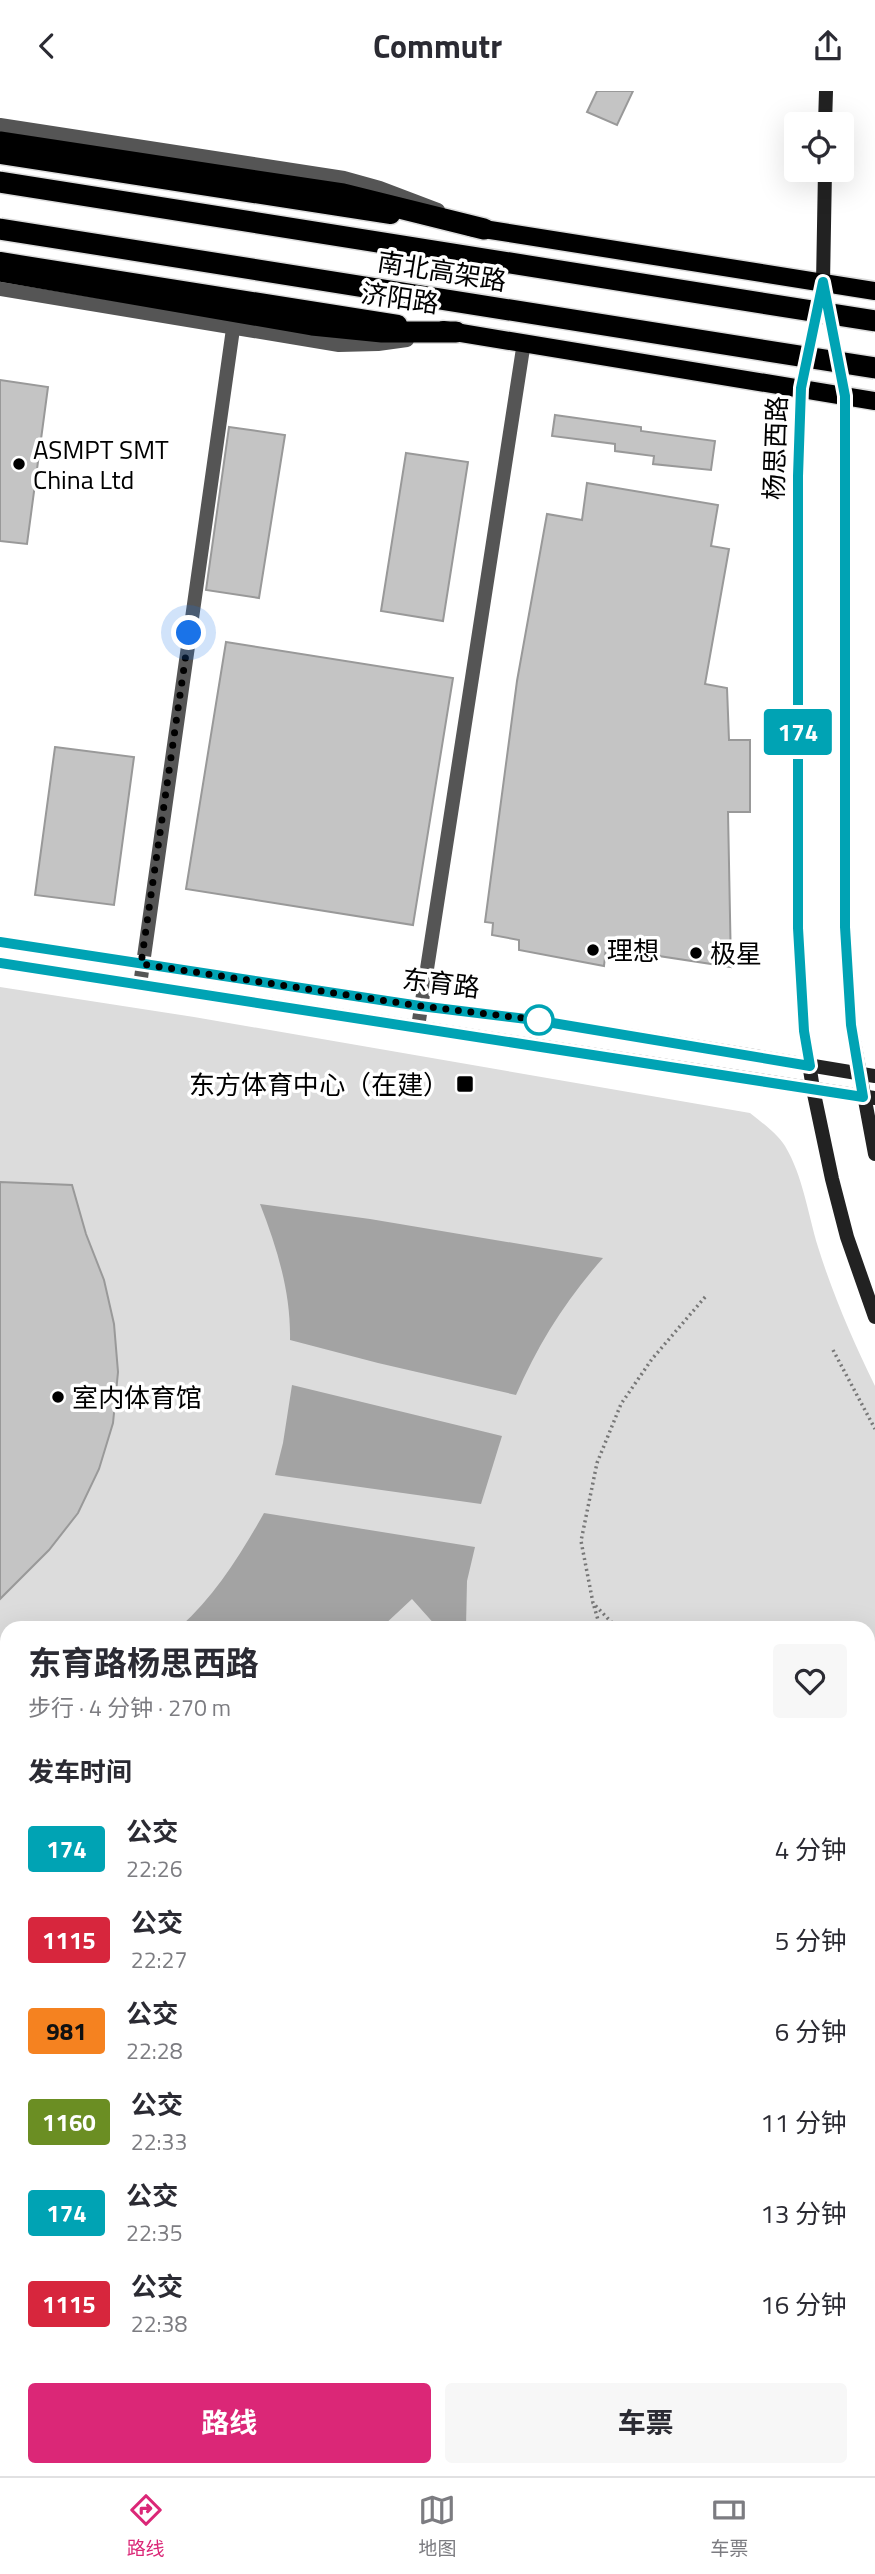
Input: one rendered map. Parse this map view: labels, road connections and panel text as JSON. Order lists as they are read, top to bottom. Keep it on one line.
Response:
{"streets":{"highway":["南北高架路"],"main road":["济阳路"],"street":["杨思西路","东育路"]},"crossings":[["济阳路","杨思西路"],["杨思西路","东育路"]],"places":{"other":["ASMPT SMT China Ltd","理想","极星","室内体育馆"],"transit":["东方体育中心（在建）"]},"lines":["bus line 174"],"page":{"header":"Commutr","on_map":"174","heading":[["东育路杨思西路","步行 · 4 分钟 · 270 m"],"发车时间"],"list":[{"mark":"174","name":"公交","note":"22:26","value":"4 分钟"},{"mark":"1115","name":"公交","note":"22:27","value":"5 分钟"},{"mark":"981","name":"公交","note":"22:28","value":"6 分钟"},{"mark":"1160","name":"公交","note":"22:33","value":"11 分钟"},{"mark":"174","name":"公交","note":"22:35","value":"13 分钟"},{"mark":"1115","name":"公交","note":"22:38","value":"16 分钟"}],"buttons":["路线","车票"],"tabs":["路线","地图","车票"]}}
